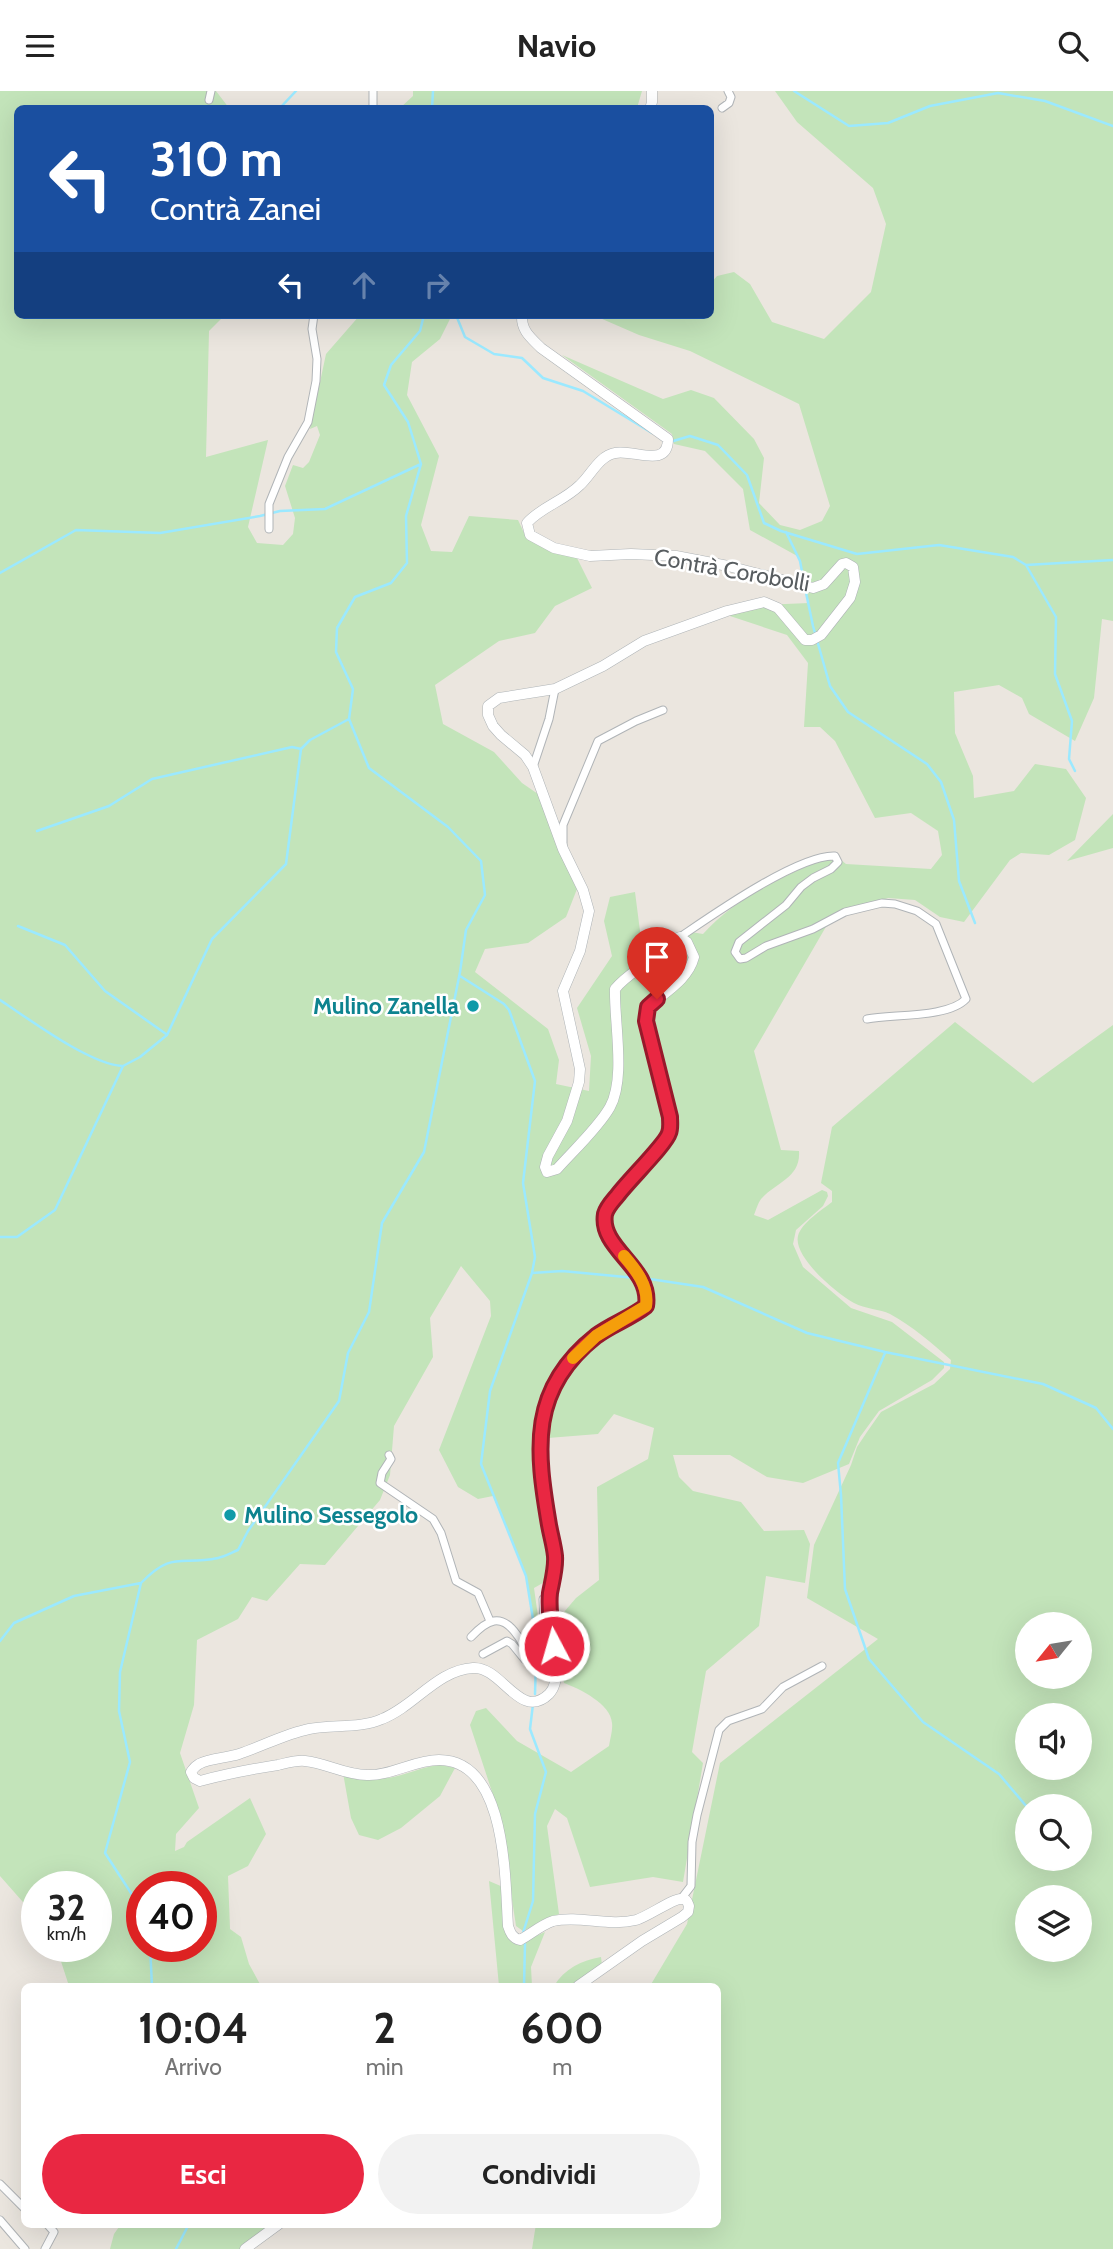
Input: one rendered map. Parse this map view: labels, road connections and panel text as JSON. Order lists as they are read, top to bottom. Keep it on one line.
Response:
{"streets":{"street":["Contrà Corobolli"]},"places":["Mulino Zanella","Mulino Sessegolo"],"north":"bottom left","page":{"header":"Navio","turn":["310 m","Contrà Zanei"],"speed":"32 km/h","limit":"40","eta":["10:04","Arrivo","2","min","600","m"],"buttons":["Esci","Condividi"]}}
